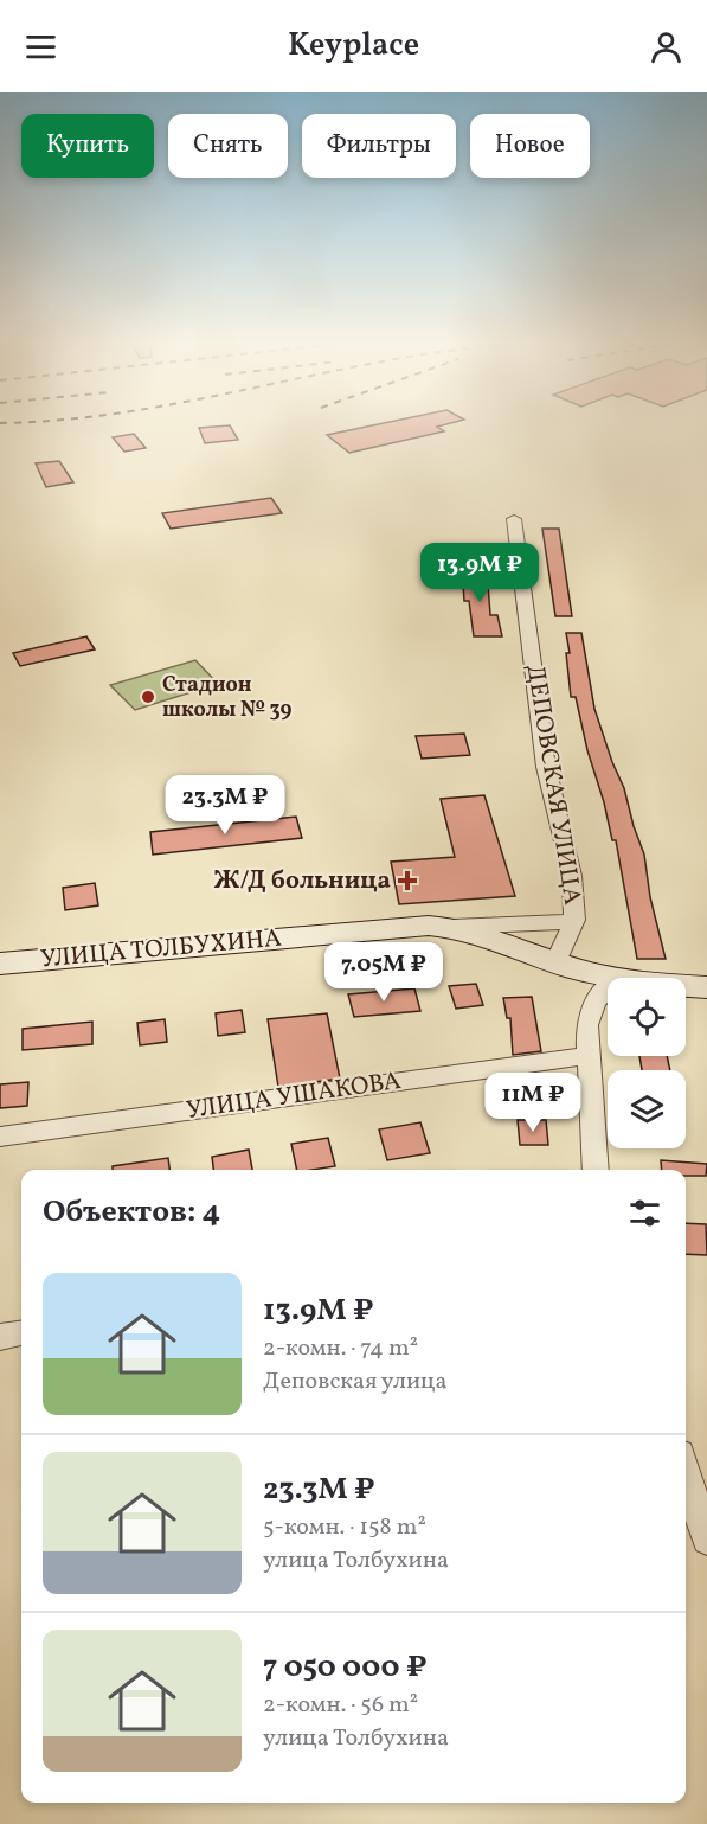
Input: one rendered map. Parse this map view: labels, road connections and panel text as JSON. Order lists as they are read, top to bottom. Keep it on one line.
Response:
{"streets":{"street":["ДЕПОВСКАЯ УЛИЦА","УЛИЦА ТОЛБУХИНА","УЛИЦА УШАКОВА"]},"crossings":[["ДЕПОВСКАЯ УЛИЦА","УЛИЦА ТОЛБУХИНА"]],"places":{"other":["Стадион школы № 39"],"health":["Ж/Д больница"]},"page":{"header":"Keyplace","chip":["Купить","Снять","Фильтры","Новое"],"price":["13.9M ₽","23.3M ₽","7.05M ₽","11M ₽"],"heading":"Объектов: 4","list":[{"name":"13.9M ₽","note":"2-комн. · 74 m² · Деповская улица"},{"name":"23.3M ₽","note":"5-комн. · 158 m² · улица Толбухина"},{"name":"7 050 000 ₽","note":"2-комн. · 56 m² · улица Толбухина"}]}}
